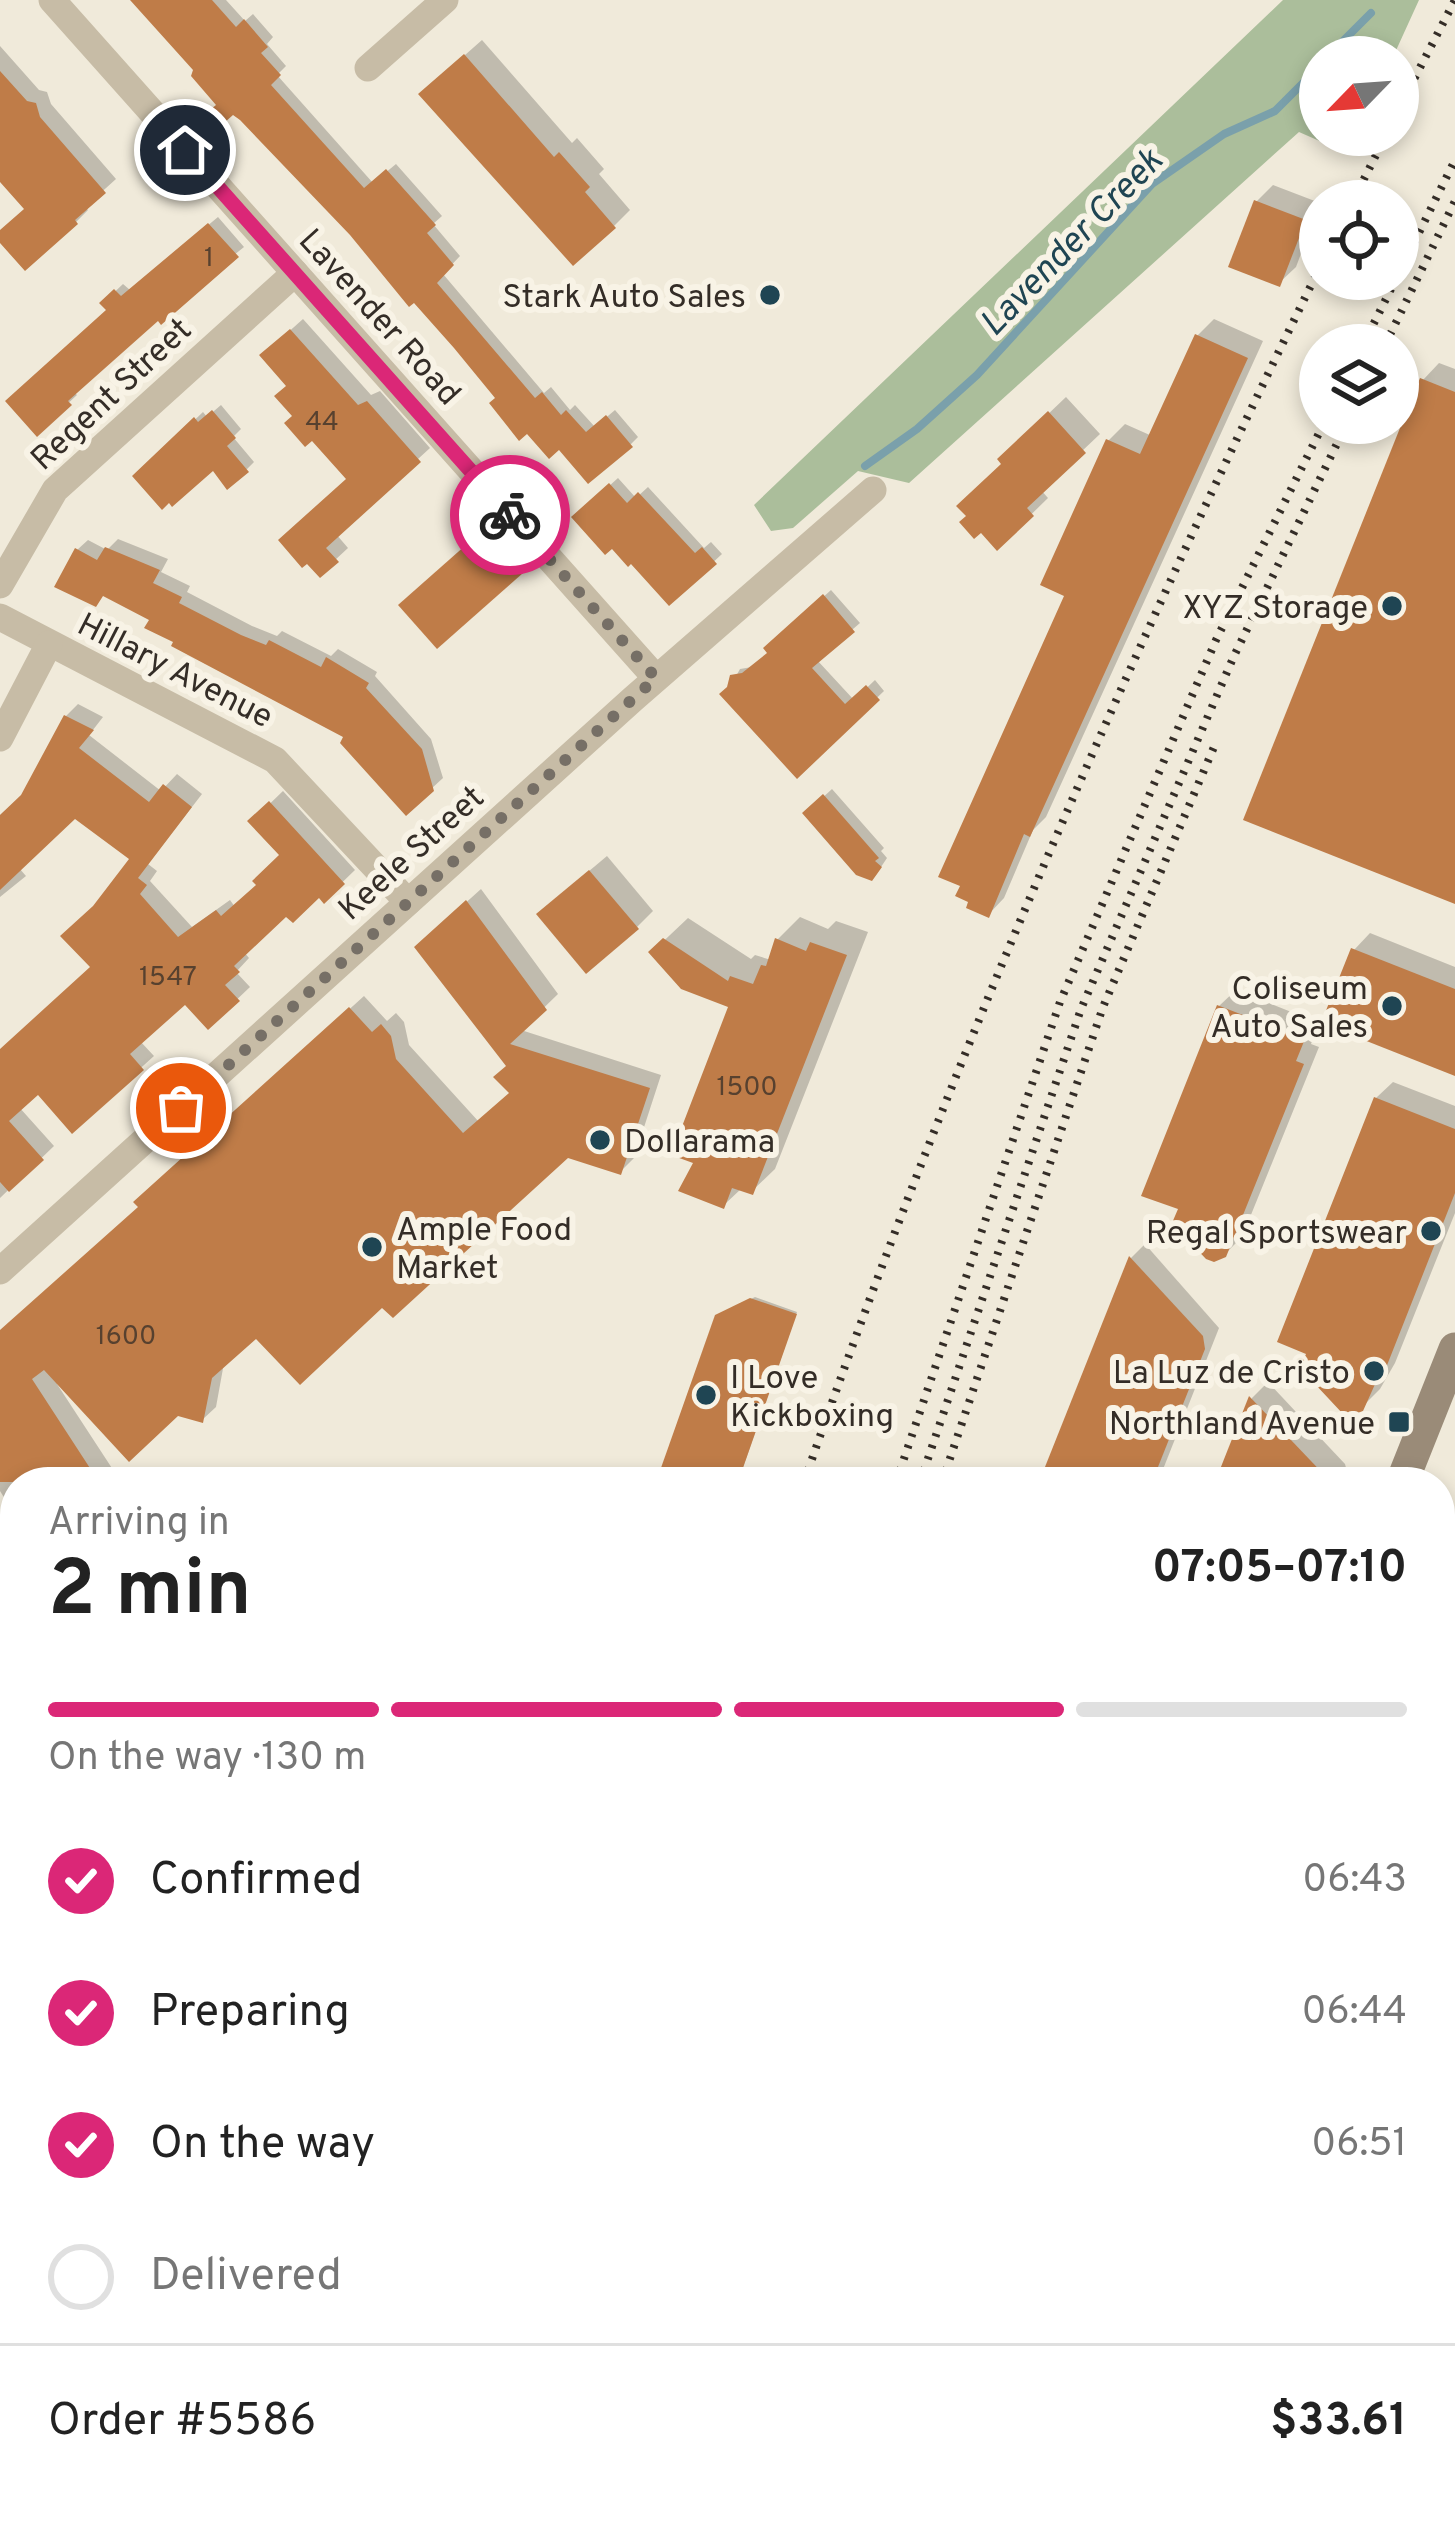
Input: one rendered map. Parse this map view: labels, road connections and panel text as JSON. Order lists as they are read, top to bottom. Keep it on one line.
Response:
{"streets":{"street":["Lavender Road","Regent Street","Hillary Avenue","Keele Street"]},"crossings":[["Lavender Road","Regent Street"],["Lavender Road","Keele Street"],["Hillary Avenue","Keele Street"]],"water":["Lavender Creek"],"places":{"other":["Stark Auto Sales","XYZ Storage","Coliseum Auto Sales","Dollarama","Regal Sportswear","Ample Food Market","La Luz de Cristo","I Love Kickboxing"],"transit":["Northland Avenue"]},"house_numbers":["1","44","1547","1500","1600"],"north":"bottom left","page":{"heading":["2 min","Arriving in","07:05–07:10"],"panel":["Order #5586","$33.61"],"bar":"On the way · 130 m","list":[["Confirmed","06:43"],["Preparing","06:44"],["On the way","06:51"],"Delivered"]}}
